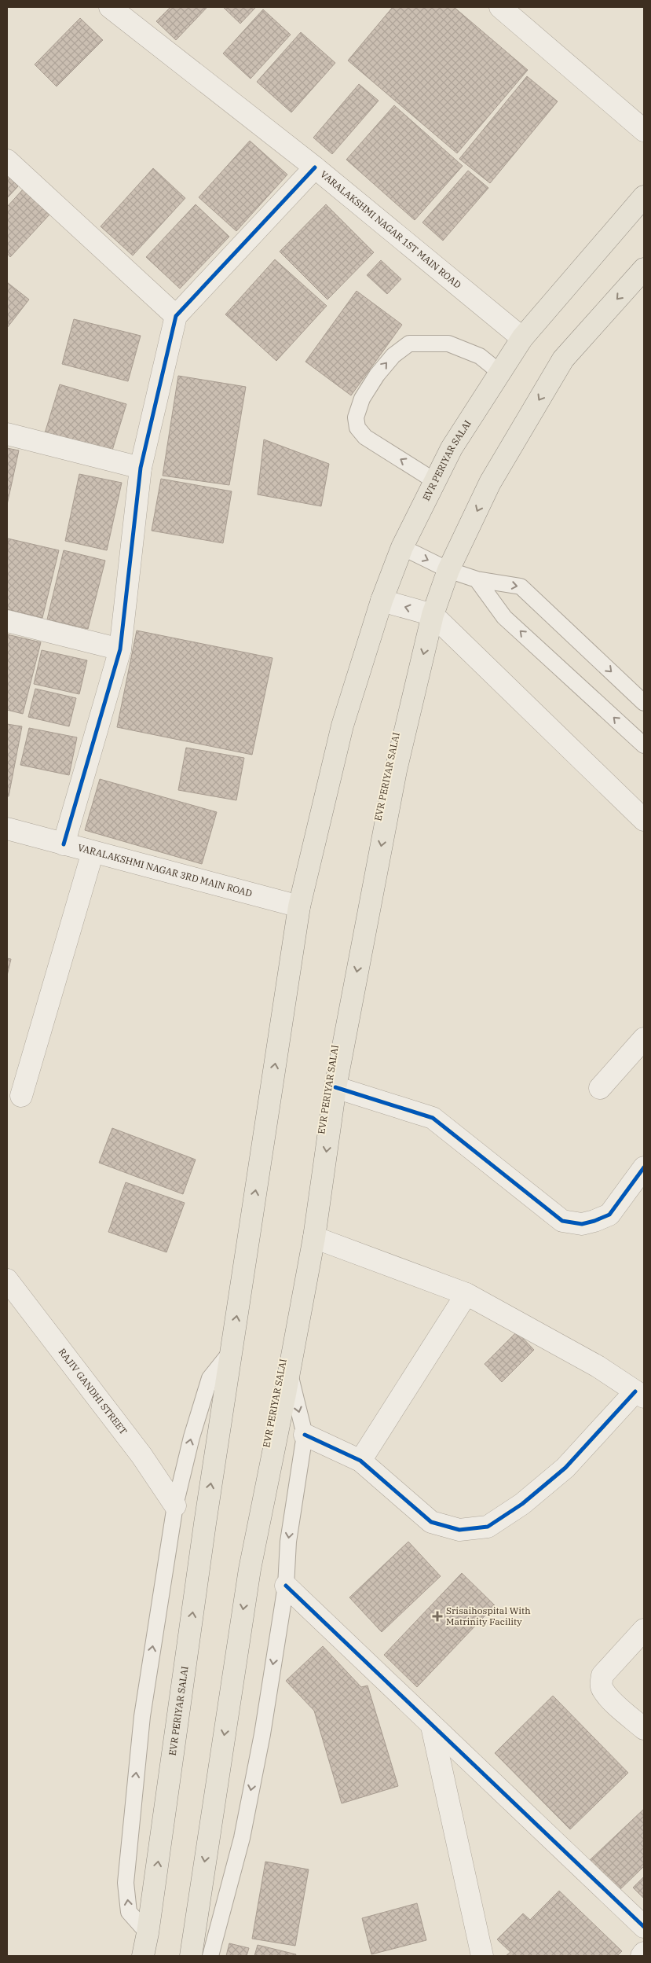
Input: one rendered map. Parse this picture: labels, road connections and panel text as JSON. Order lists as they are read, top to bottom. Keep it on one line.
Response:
{"streets":{"main road":["EVR PERIYAR SALAI"],"street":["VARALAKSHMI NAGAR 1ST MAIN ROAD","VARALAKSHMI NAGAR 3RD MAIN ROAD","RAJIV GANDHI STREET"]},"crossings":[["VARALAKSHMI NAGAR 1ST MAIN ROAD","EVR PERIYAR SALAI"],["EVR PERIYAR SALAI","VARALAKSHMI NAGAR 3RD MAIN ROAD"]],"places":{"health":["Srisaihospital With Matrinity Facility"]}}
